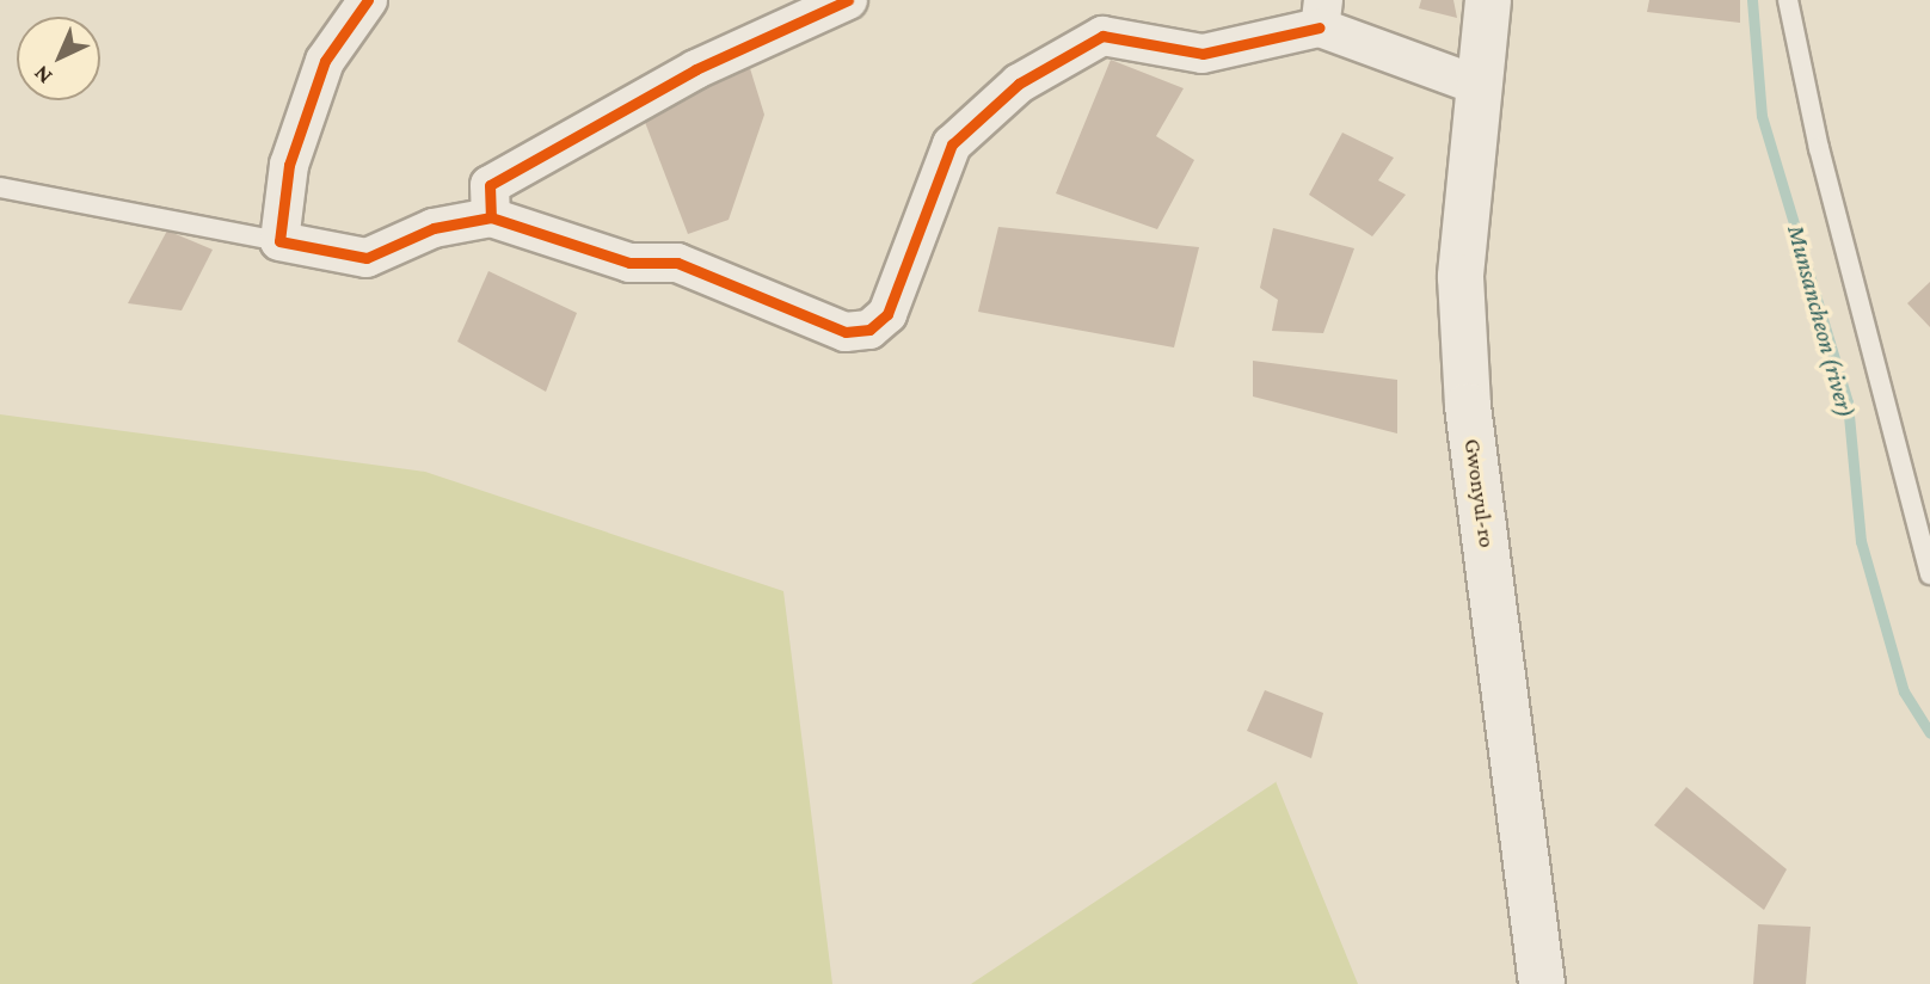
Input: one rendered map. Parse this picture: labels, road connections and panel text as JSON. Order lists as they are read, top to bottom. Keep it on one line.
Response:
{"streets":{"main road":["Gwonyul-ro"]},"water":["Munsancheon (river)"],"north":"bottom left"}
